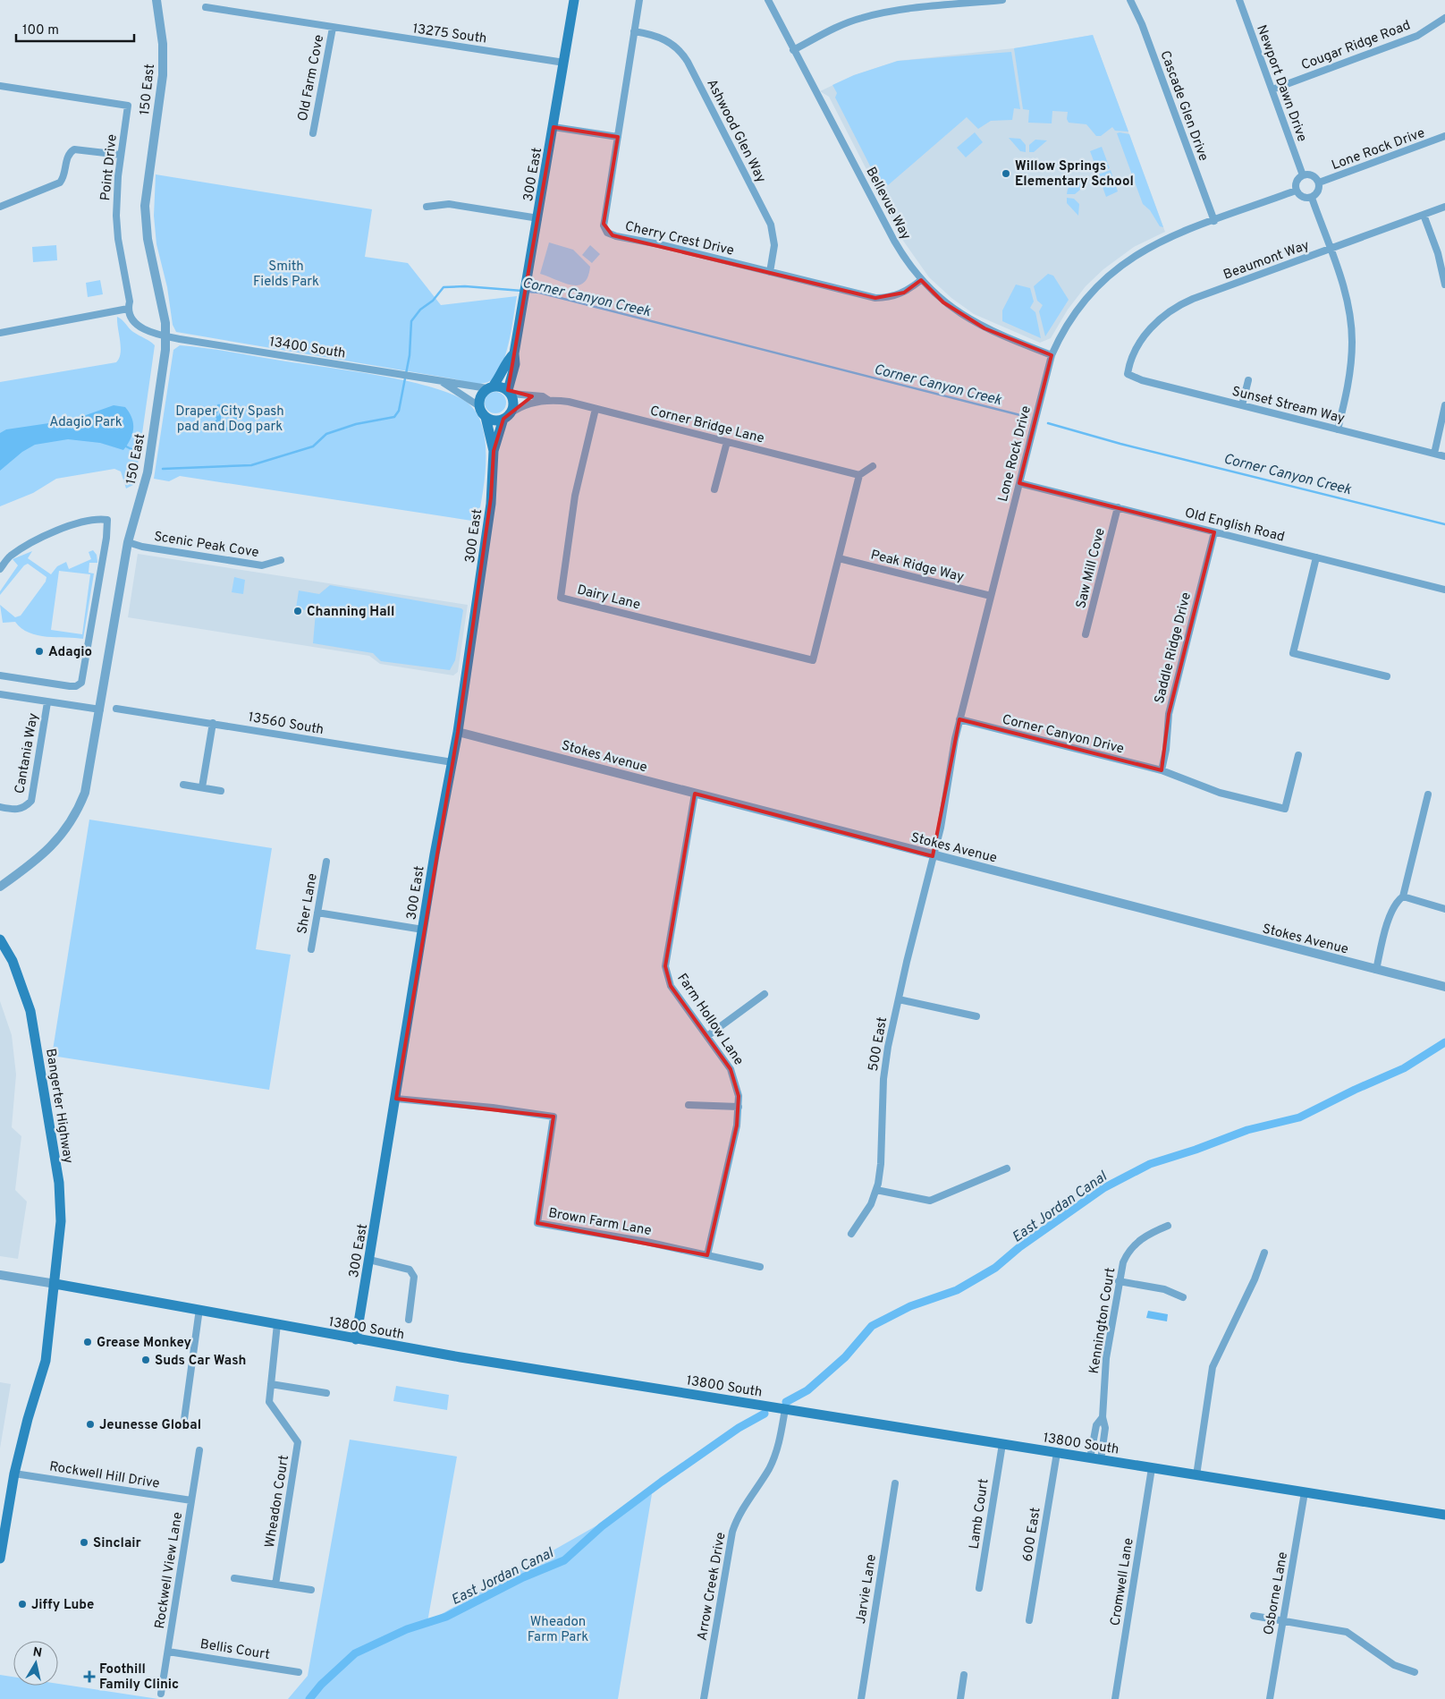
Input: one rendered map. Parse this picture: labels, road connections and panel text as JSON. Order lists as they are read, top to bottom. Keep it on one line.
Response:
{"streets":{"main road":["300 East","Bangerter Highway","13800 South"],"street":["13275 South","Cougar Ridge Road","Old Farm Cove","Newport Dawn Drive","150 East","Cascade Glen Drive","Ashwood Glen Way","Lone Rock Drive","Point Drive","Bellevue Way","Cherry Crest Drive","Beaumont Way","13400 South","Sunset Stream Way","Corner Bridge Lane","Old English Road","Scenic Peak Cove","Peak Ridge Way","Saw Mill Cove","Dairy Lane","Saddle Ridge Drive","13560 South","Corner Canyon Drive","Cantania Way","Stokes Avenue","Sher Lane","Farm Hollow Lane","500 East","Brown Farm Lane","Kennington Court","Rockwell Hill Drive","Wheadon Court","Lamb Court","600 East","Rockwell View Lane","Cromwell Lane","Arrow Creek Drive","Jarvie Lane","Osborne Lane","Bellis Court"]},"crossings":[["13275 South","Old Farm Cove"],["13275 South","300 East"],["Cougar Ridge Road","Newport Dawn Drive"],["Newport Dawn Drive","Lone Rock Drive"],["150 East","13400 South"],["150 East","Scenic Peak Cove"],["Cascade Glen Drive","Lone Rock Drive"],["Ashwood Glen Way","Cherry Crest Drive"],["Lone Rock Drive","Bellevue Way"],["Lone Rock Drive","Old English Road"],["Lone Rock Drive","Peak Ridge Way"],["Lone Rock Drive","Corner Canyon Drive"],["Lone Rock Drive","Stokes Avenue"],["Lone Rock Drive","500 East"],["300 East","13400 South"],["300 East","Corner Bridge Lane"],["300 East","13560 South"],["300 East","Stokes Avenue"],["300 East","Brown Farm Lane"],["300 East","13800 South"],["Bellevue Way","Cherry Crest Drive"],["Beaumont Way","Sunset Stream Way"],["13400 South","Corner Bridge Lane"],["Corner Bridge Lane","Dairy Lane"],["Old English Road","Saw Mill Cove"],["Old English Road","Saddle Ridge Drive"],["Peak Ridge Way","Dairy Lane"],["Saddle Ridge Drive","Corner Canyon Drive"],["Stokes Avenue","Farm Hollow Lane"],["Stokes Avenue","500 East"],["Farm Hollow Lane","Brown Farm Lane"],["Bangerter Highway","13800 South"],["Bangerter Highway","Rockwell Hill Drive"],["Kennington Court","13800 South"],["13800 South","Wheadon Court"],["13800 South","Lamb Court"],["13800 South","600 East"],["13800 South","Cromwell Lane"],["13800 South","Arrow Creek Drive"],["13800 South","Osborne Lane"],["Rockwell Hill Drive","Rockwell View Lane"],["Rockwell View Lane","Bellis Court"]],"water":["Corner Canyon Creek","East Jordan Canal"],"parks":["Smith Fields Park","Draper City Spash pad and Dog park","Adagio Park","Wheadon Farm Park"],"places":{"other":["Willow Springs Elementary School","Channing Hall","Adagio","Grease Monkey","Suds Car Wash","Jeunesse Global","Sinclair","Jiffy Lube"],"health":["Foothill Family Clinic"]},"scale_bar":"100 m","north":"top"}
